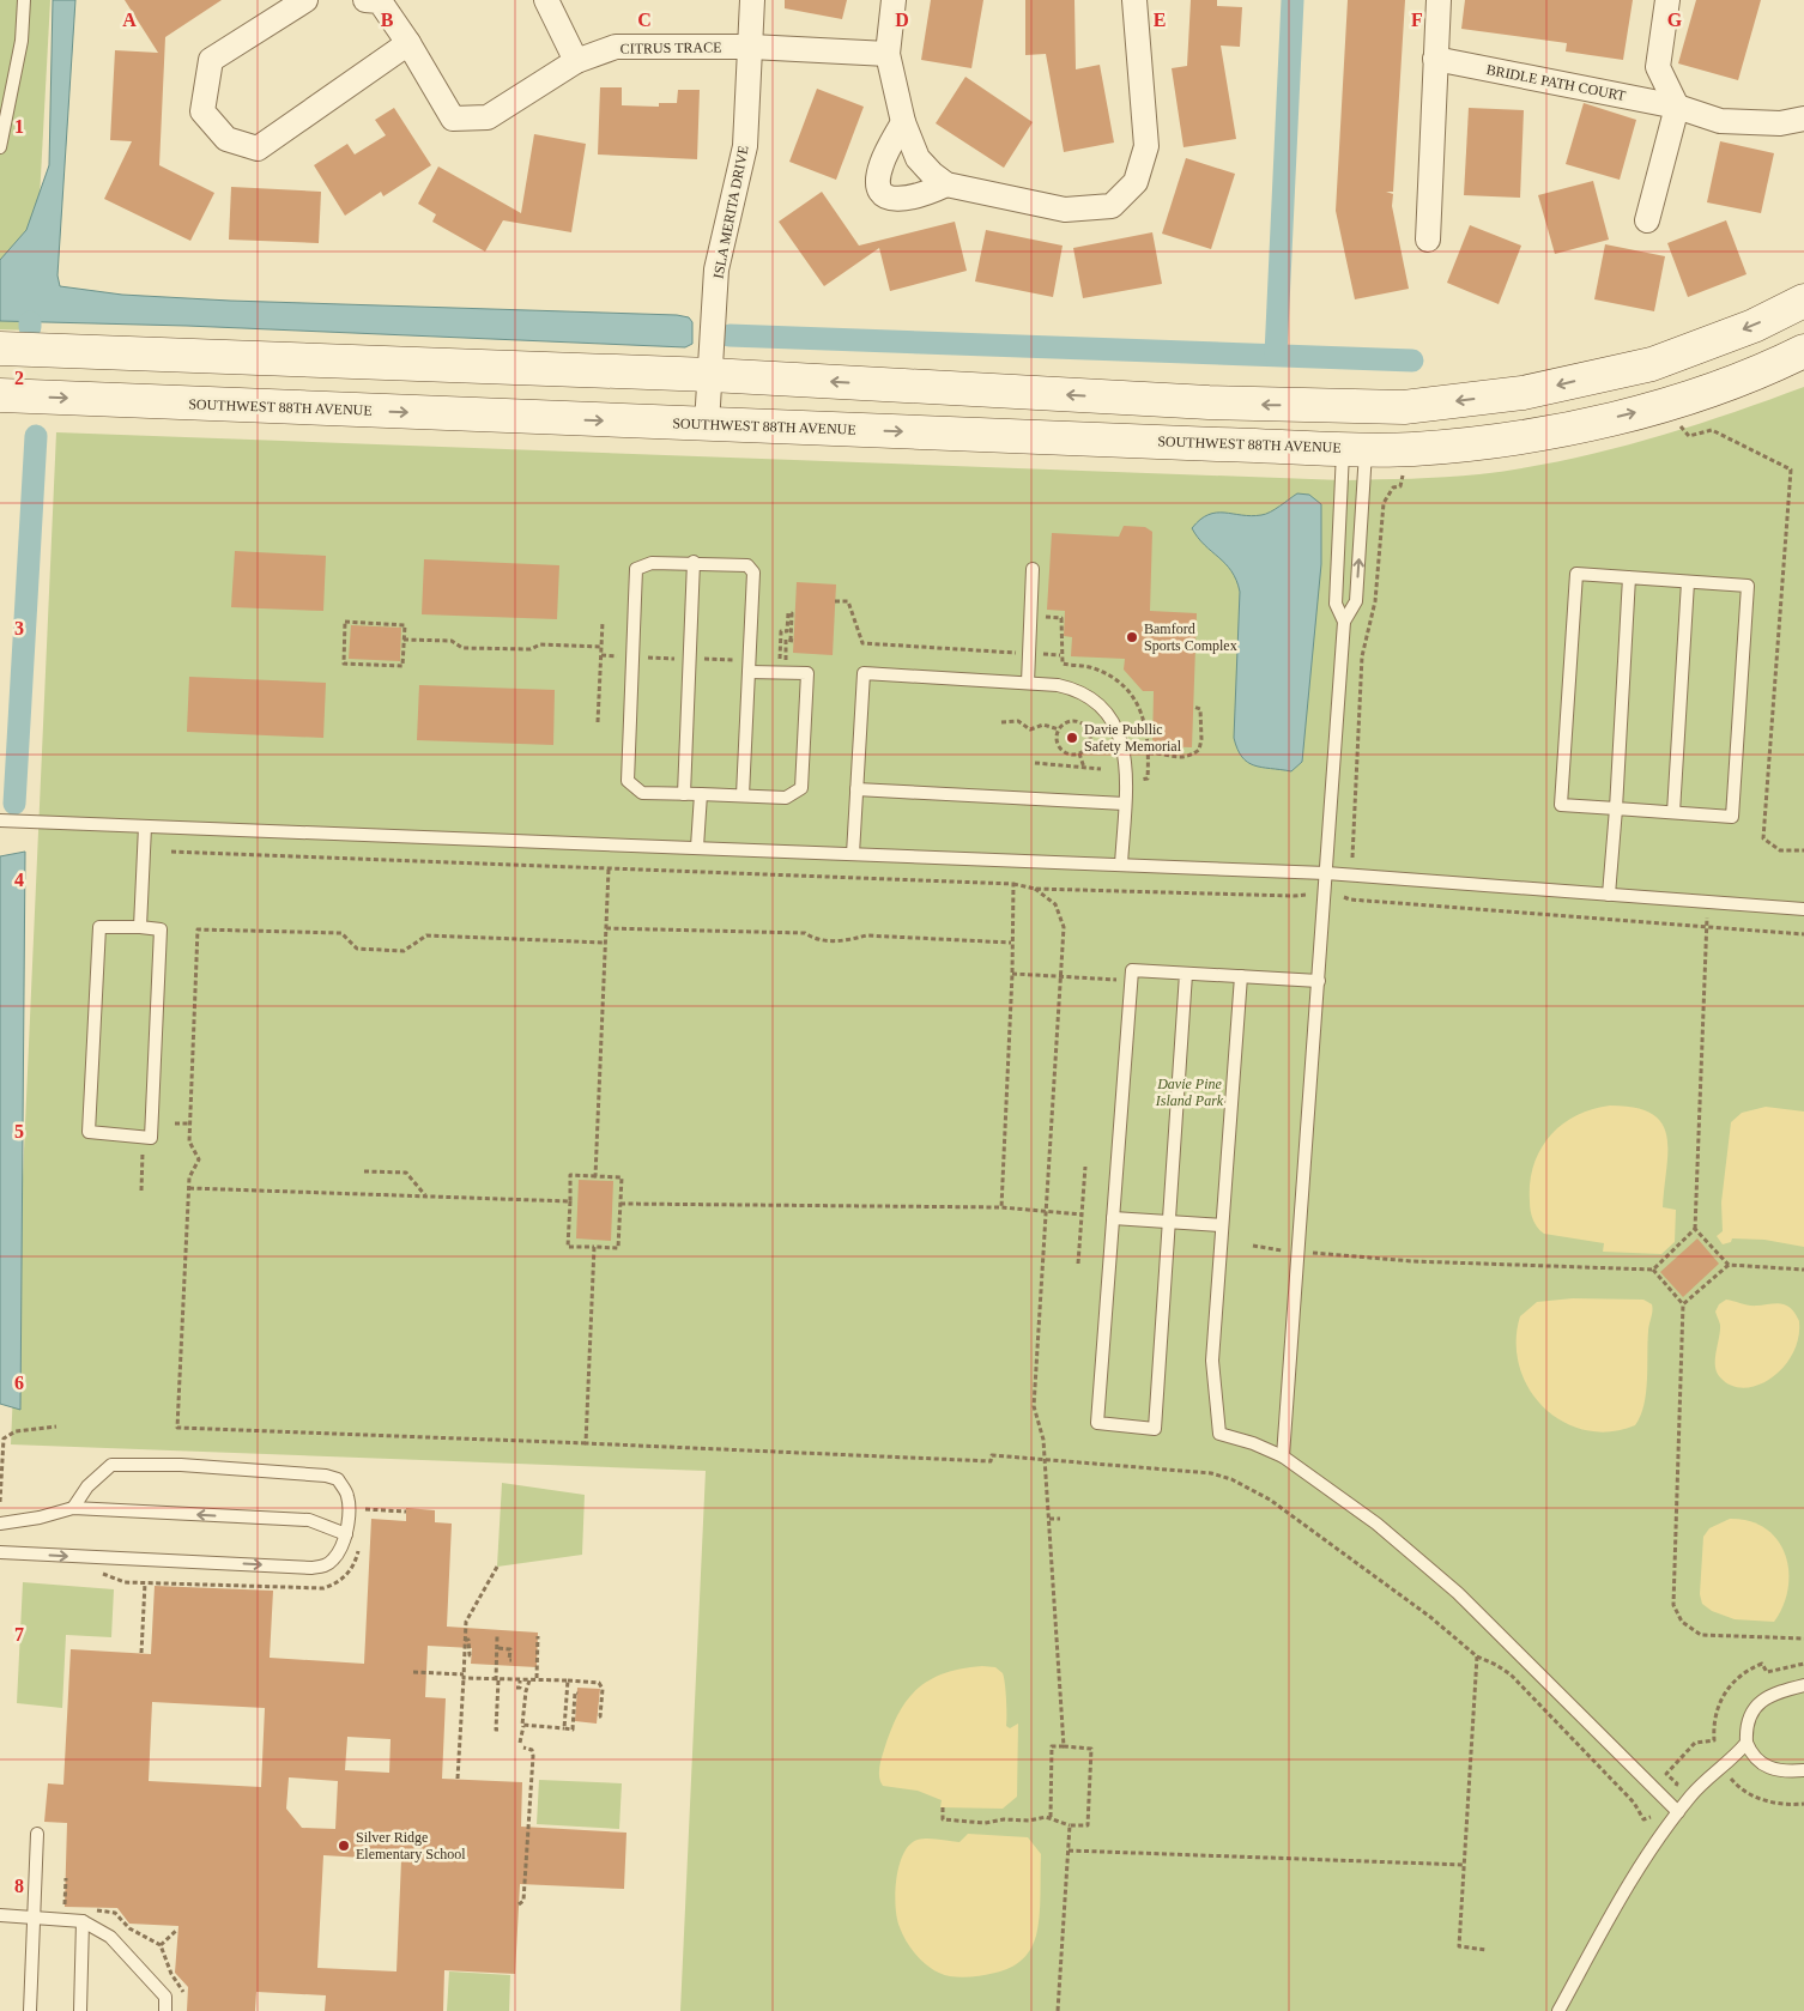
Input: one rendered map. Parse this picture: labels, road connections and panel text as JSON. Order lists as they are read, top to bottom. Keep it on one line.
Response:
{"streets":{"main road":["SOUTHWEST 88TH AVENUE"],"street":["CITRUS TRACE","BRIDLE PATH COURT","ISLA MERITA DRIVE"]},"crossings":[["CITRUS TRACE","ISLA MERITA DRIVE"],["ISLA MERITA DRIVE","SOUTHWEST 88TH AVENUE"]],"parks":["Davie Pine Island Park"],"places":["Bamford Sports Complex","Davie Publlic Safety Memorial","Silver Ridge Elementary School"],"grid":{"columns":["A","B","C","D","E","F","G"],"rows":["1","2","3","4","5","6","7","8"]}}
